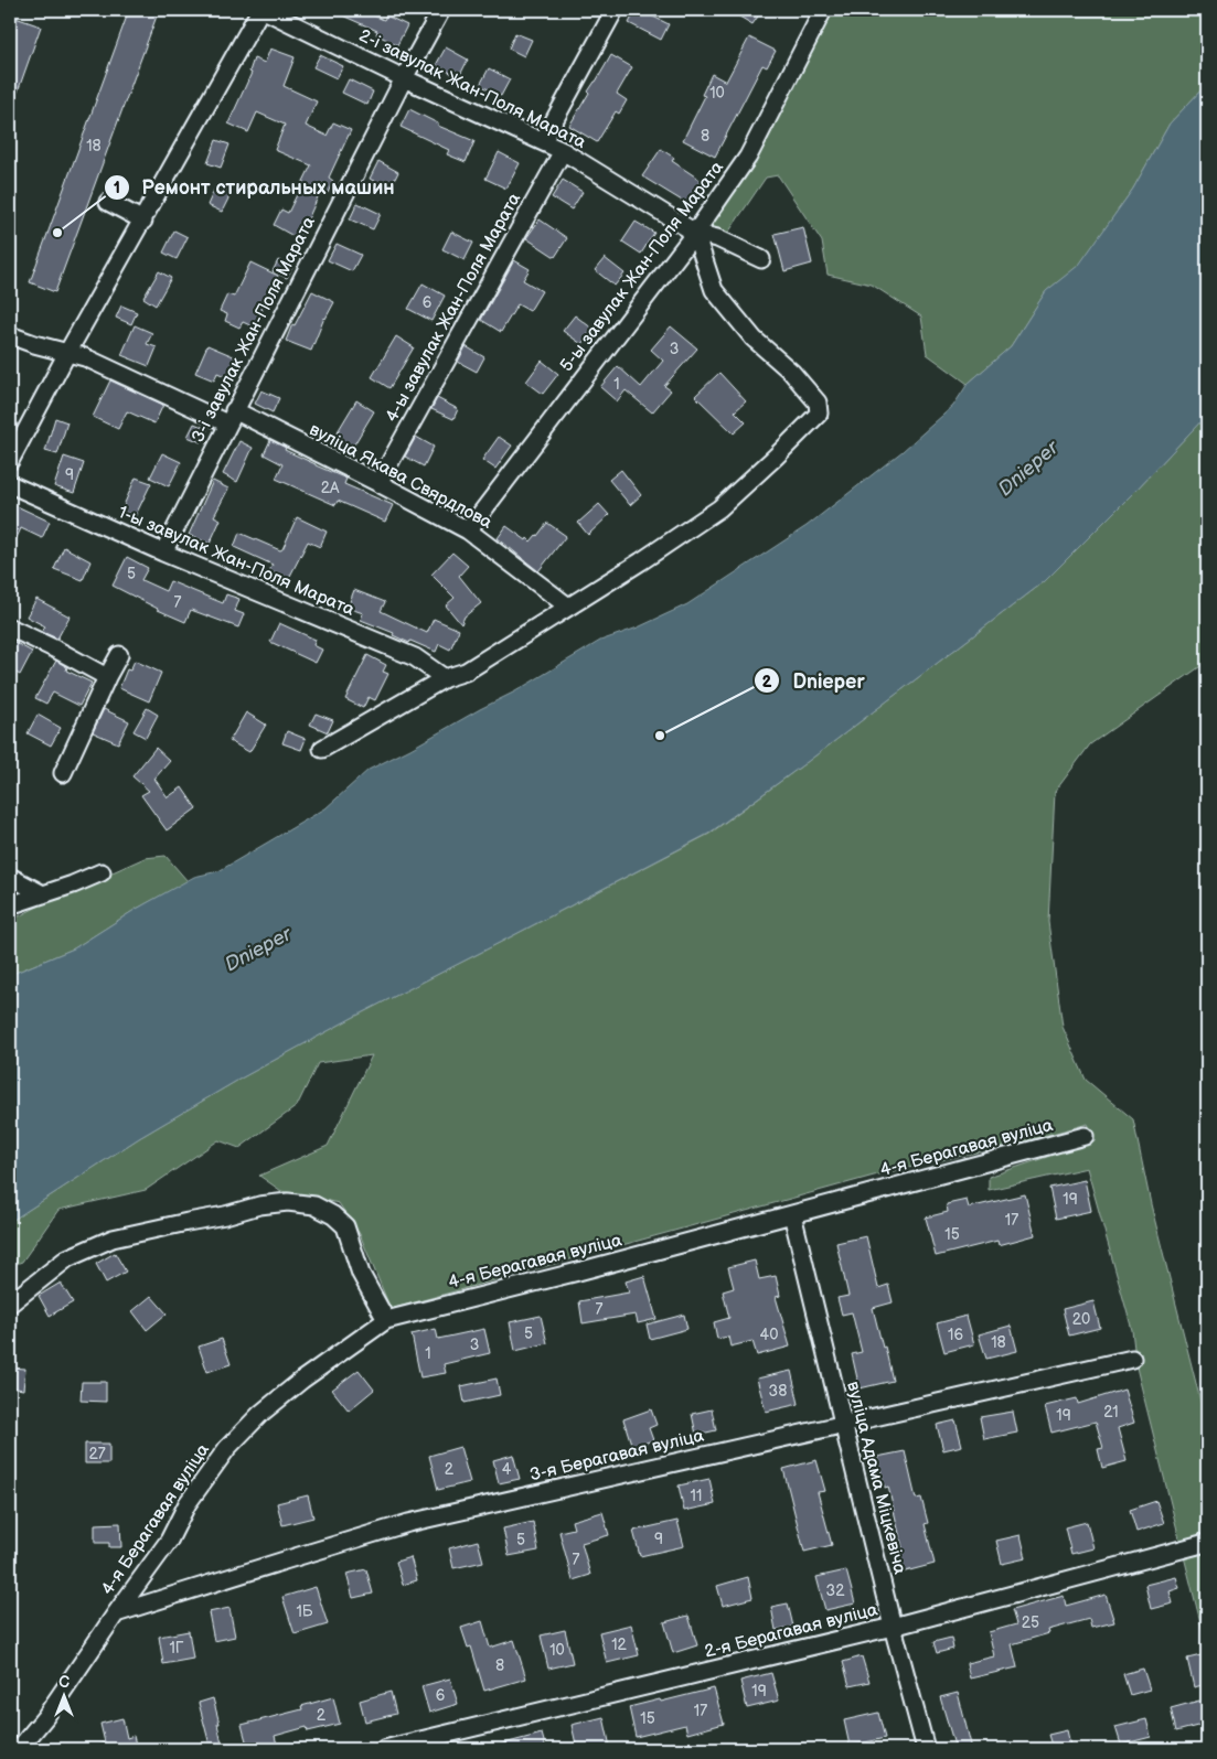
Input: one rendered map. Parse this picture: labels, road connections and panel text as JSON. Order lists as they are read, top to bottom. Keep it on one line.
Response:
{"streets":{"street":["2-і завулак Жан-Поля Марата","5-ы завулак Жан-Поля Марата","4-ы завулак Жан-Поля Марата","3-і завулак Жан-Поля Марата","вуліца Якава Свярдлова","1-ы завулак Жан-Поля Марата","4-я Берагавая вуліца","3-я Берагавая вуліца","вуліца Адама Міцкевіча","2-я Берагавая вуліца"]},"crossings":[["2-і завулак Жан-Поля Марата","5-ы завулак Жан-Поля Марата"],["2-і завулак Жан-Поля Марата","4-ы завулак Жан-Поля Марата"],["2-і завулак Жан-Поля Марата","3-і завулак Жан-Поля Марата"],["5-ы завулак Жан-Поля Марата","вуліца Якава Свярдлова"],["4-ы завулак Жан-Поля Марата","вуліца Якава Свярдлова"],["3-і завулак Жан-Поля Марата","вуліца Якава Свярдлова"],["3-і завулак Жан-Поля Марата","1-ы завулак Жан-Поля Марата"],["4-я Берагавая вуліца","3-я Берагавая вуліца"],["4-я Берагавая вуліца","вуліца Адама Міцкевіча"],["3-я Берагавая вуліца","вуліца Адама Міцкевіча"],["вуліца Адама Міцкевіча","2-я Берагавая вуліца"]],"water":["Dnieper"],"places":["Ремонт стиральных машин","Dnieper"],"house_numbers":["10","8","18","6","3","1","9","2А","5","7","19","17","15","7","20","5","40","16","18","3","1","38","21","19","27","2","4","11","9","5","7","32","1Б","25","12","1Г","10","8","19","6","17","2","15"],"north":"top"}
